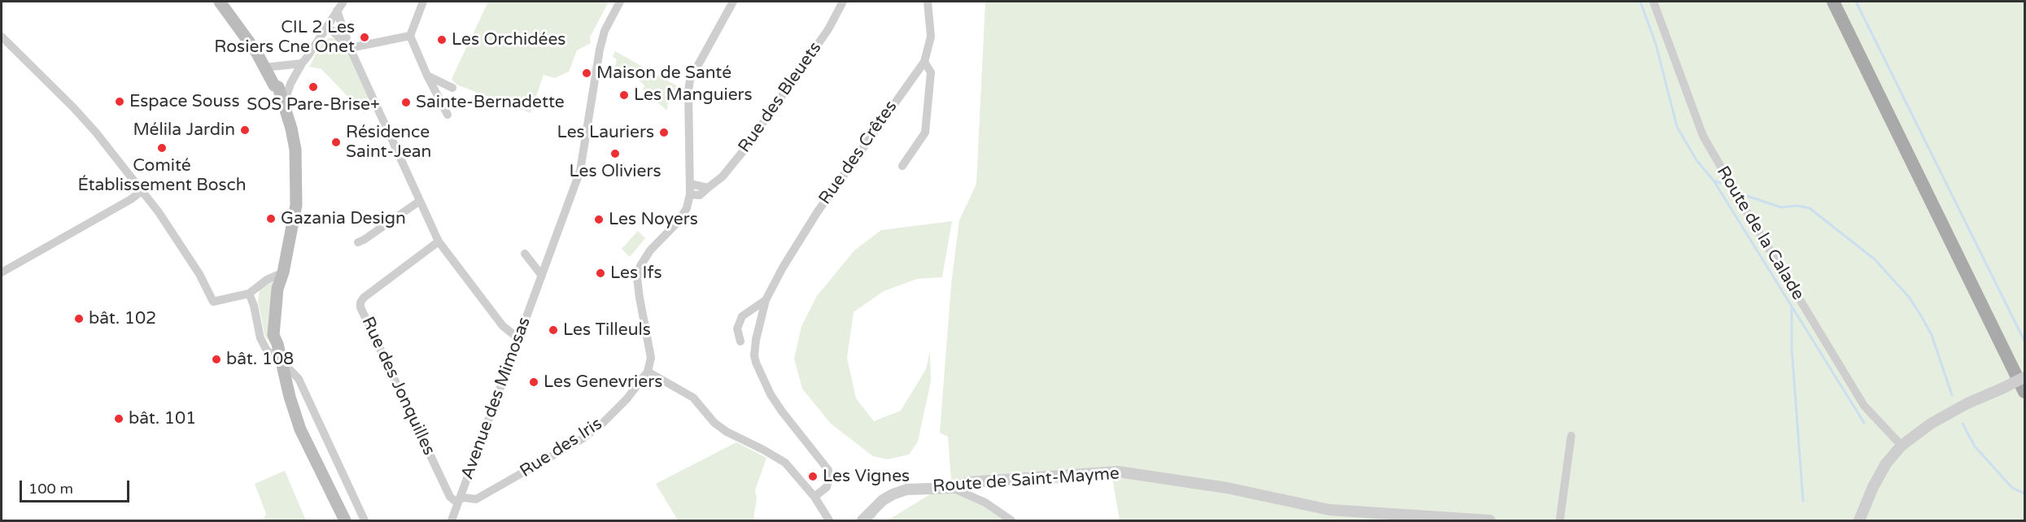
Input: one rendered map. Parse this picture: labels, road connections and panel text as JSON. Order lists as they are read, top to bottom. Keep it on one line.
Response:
{"streets":{"street":["Rue des Bleuets","Rue des Crêtes","Route de la Calade","Rue des Jonquilles","Avenue des Mimosas","Rue des Iris","Route de Saint-Mayme"]},"crossings":[["Rue des Jonquilles","Avenue des Mimosas"],["Rue des Jonquilles","Rue des Iris"],["Avenue des Mimosas","Rue des Iris"]],"places":["CIL 2 Les Rosiers Cne Onet","Les Orchidées","Maison de Santé","SOS Pare-Brise+","Les Manguiers","Espace Souss","Sainte-Bernadette","Mélila Jardin","Les Lauriers","Résidence Saint-Jean","Comité Établissement Bosch","Les Oliviers","Gazania Design","Les Noyers","Les Ifs","bât. 102","Les Tilleuls","bât. 108","Les Genevriers","bât. 101","Les Vignes"],"scale_bar":"100 m"}
